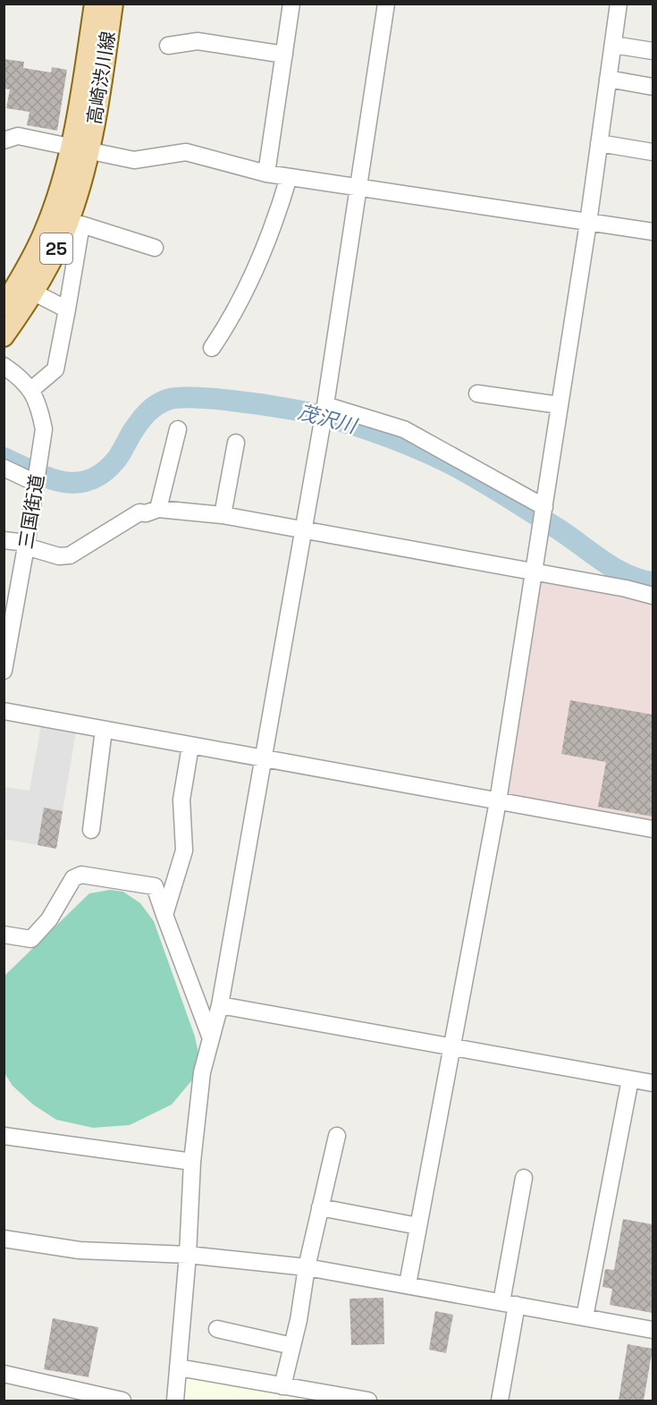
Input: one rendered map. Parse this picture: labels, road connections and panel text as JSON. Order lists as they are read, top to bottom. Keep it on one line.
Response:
{"streets":{"main road":["高崎渋川線","25"],"street":["三国街道"]},"crossings":[["高崎渋川線","25"]],"water":["茂沢川"]}
